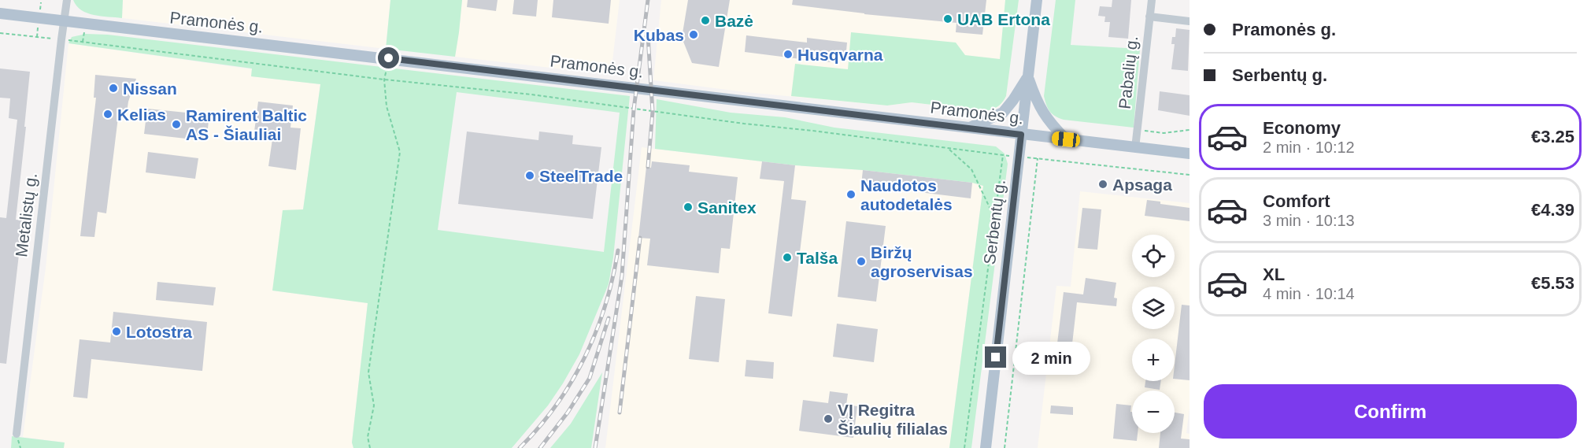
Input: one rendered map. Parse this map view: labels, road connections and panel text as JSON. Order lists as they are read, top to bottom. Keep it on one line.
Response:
{"streets":{"main road":["Pramonės g.","Serbentų g."],"street":["Pabalių g.","Metalistų g."]},"crossings":[["Pramonės g.","Pabalių g."],["Pramonės g.","Metalistų g."],["Pramonės g.","Serbentų g."]],"places":["UAB Ertona","Bazė","Kubas","Husqvarna","Nissan","Kelias","Ramirent Baltic AS - Šiauliai","SteelTrade","Apsaga","Naudotos autodetalės","Sanitex","Talša","Biržų agroservisas","Lotostra","VĮ Regitra Šiaulių filialas"],"page":{"banner":["Pramonės g.","Serbentų g."],"list":[{"name":"Economy","note":"2 min · 10:12","value":"€3.25"},{"name":"Comfort","note":"3 min · 10:13","value":"€4.39"},{"name":"XL","note":"4 min · 10:14","value":"€5.53"}],"map_buttons":["+","−"],"bubble":"2 min","buttons":"Confirm"}}
